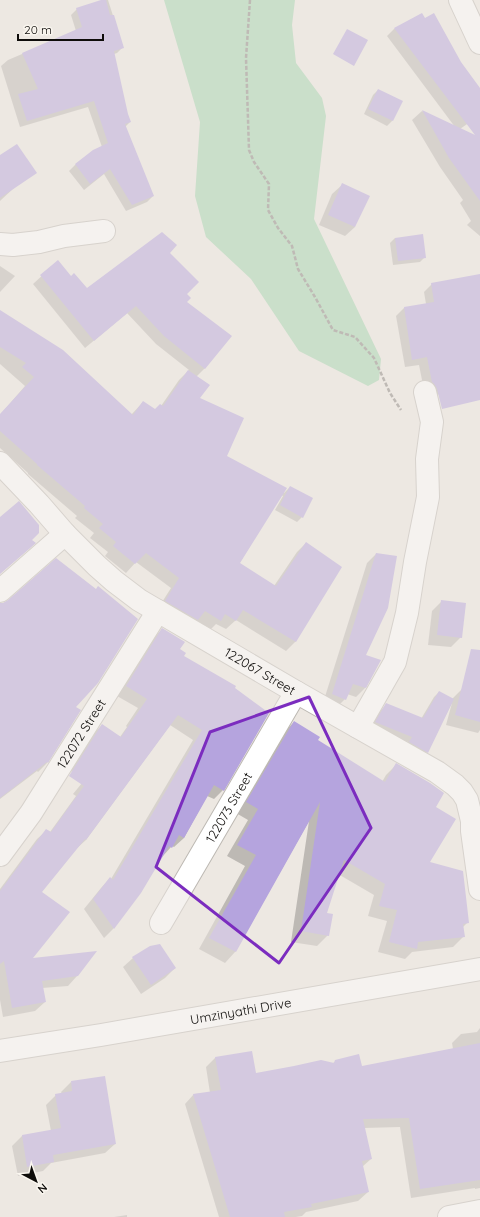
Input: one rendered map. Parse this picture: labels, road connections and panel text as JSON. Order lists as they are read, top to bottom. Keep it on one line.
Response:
{"streets":{"street":["122067 Street","122072 Street","122073 Street","Umzinyathi Drive"]},"crossings":[["122067 Street","122072 Street"],["122067 Street","122073 Street"]],"scale_bar":"20 m","north":"bottom right"}
